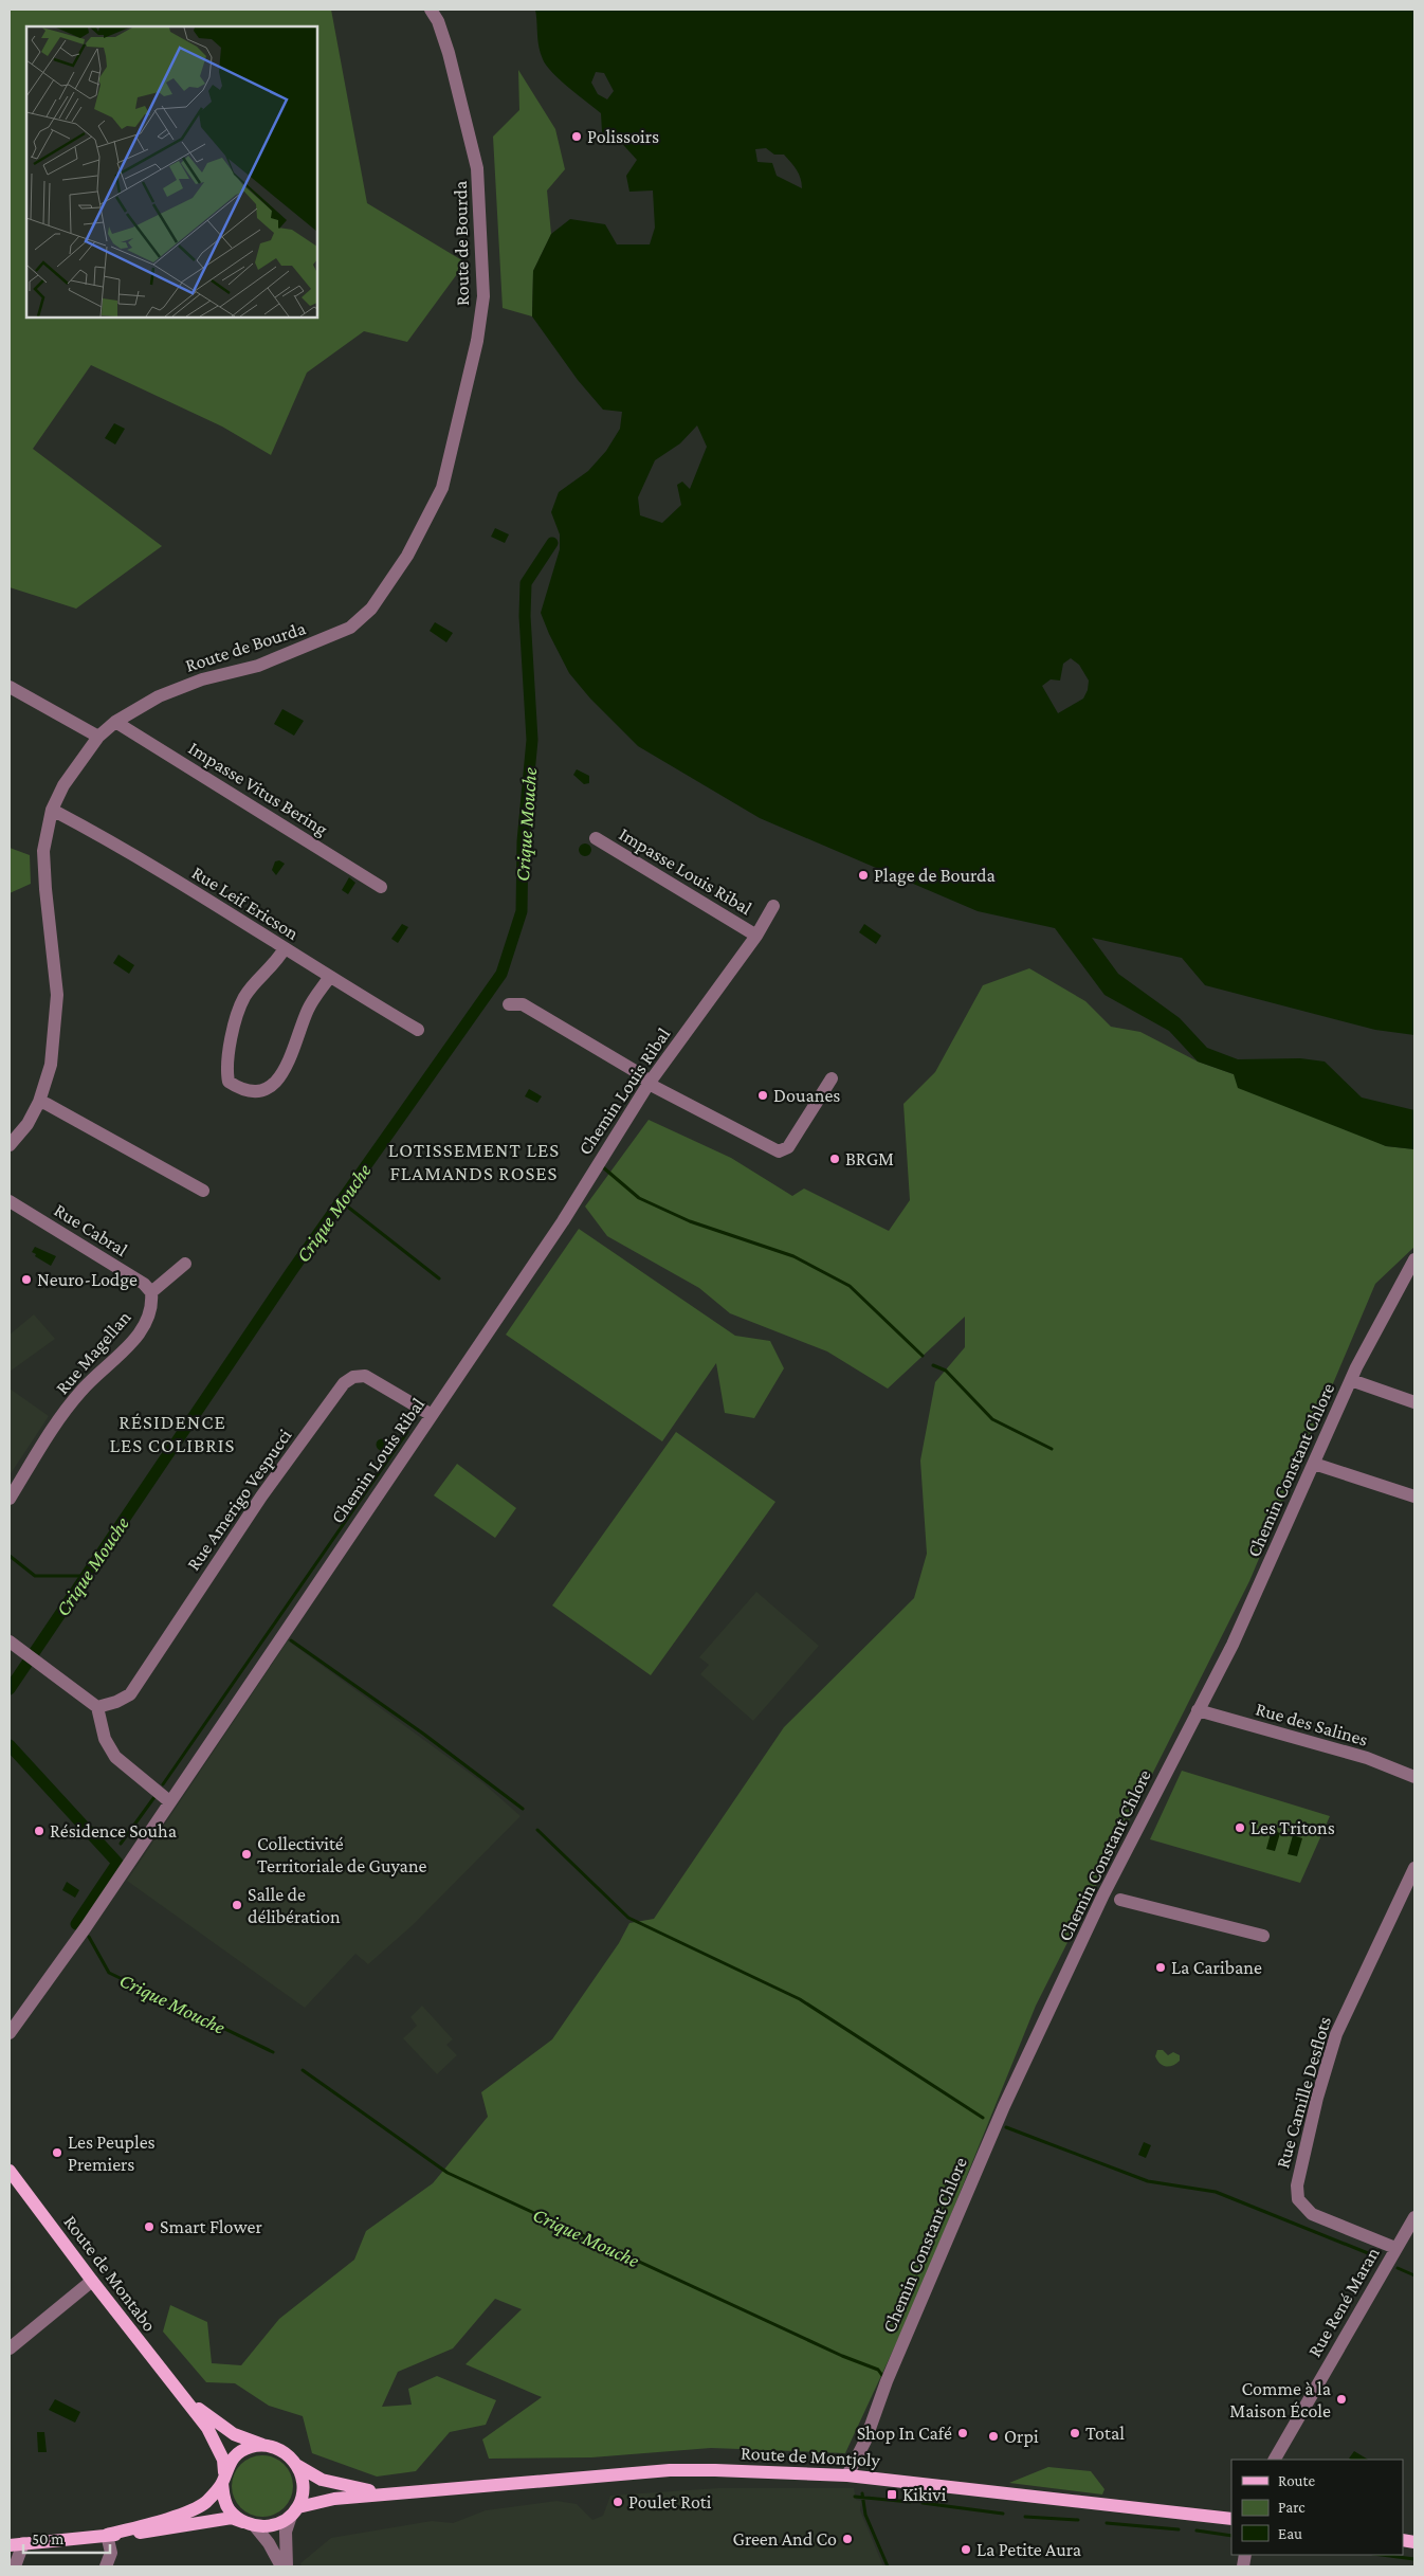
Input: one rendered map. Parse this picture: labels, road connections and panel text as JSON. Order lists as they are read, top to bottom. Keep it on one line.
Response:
{"streets":{"main road":["Route de Montabo","Route de Montjoly"],"street":["Route de Bourda","Impasse Vitus Bering","Impasse Louis Ribal","Rue Leif Ericson","Chemin Louis Ribal","Rue Cabral","Rue Magellan","Chemin Constant Chlore","Rue Amerigo Vespucci","Rue des Salines","Rue Camille Desflots","Rue René Maran"]},"crossings":[["Route de Bourda","Impasse Vitus Bering"],["Route de Bourda","Rue Leif Ericson"],["Impasse Louis Ribal","Chemin Louis Ribal"],["Chemin Louis Ribal","Rue Amerigo Vespucci"],["Rue Cabral","Rue Magellan"],["Chemin Constant Chlore","Rue des Salines"],["Chemin Constant Chlore","Route de Montjoly"],["Rue Camille Desflots","Rue René Maran"],["Route de Montabo","Route de Montjoly"]],"districts":["LOTISSEMENT LES FLAMANDS ROSES","RÉSIDENCE LES COLIBRIS"],"water":["Crique Mouche"],"places":{"other":["Polissoirs","Plage de Bourda","Douanes","BRGM","Neuro-Lodge","Les Tritons","Résidence Souha","Collectivité Territoriale de Guyane","Salle de délibération","La Caribane","Les Peuples Premiers","Smart Flower","Comme à la Maison École","Shop In Café","Total","Orpi","Poulet Roti","Green And Co","La Petite Aura"],"transit":["Kikivi"]},"legend":["Route","Parc","Eau"],"scale_bar":"50 m"}
